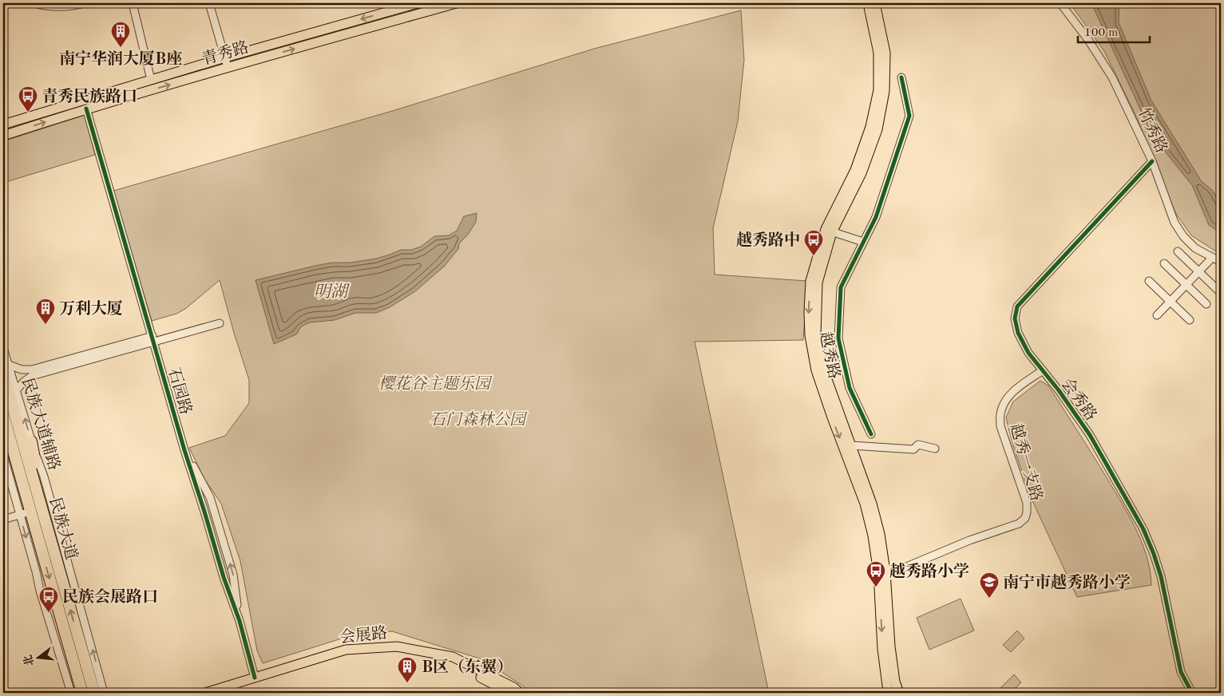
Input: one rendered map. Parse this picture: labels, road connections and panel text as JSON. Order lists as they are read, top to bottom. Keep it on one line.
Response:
{"streets":{"highway":["民族大道"],"main road":["青秀路","越秀路","会展路"],"street":["竹秀路","石园路","会秀路","民族大道辅路","越秀一支路"]},"crossings":[["青秀路","石园路"],["竹秀路","会秀路"],["越秀路","越秀一支路"],["石园路","会展路"],["会秀路","越秀一支路"],["民族大道辅路","民族大道"]],"water":["明湖"],"parks":["樱花谷主题乐园","石门森林公园"],"places":{"building":["南宁华润大厦B座","万利大厦","B区（东翼）"],"bus stop":["青秀民族路口","越秀路中","越秀路小学","民族会展路口"],"school or university":["南宁市越秀路小学"]},"scale_bar":"100 m","north":"left"}
